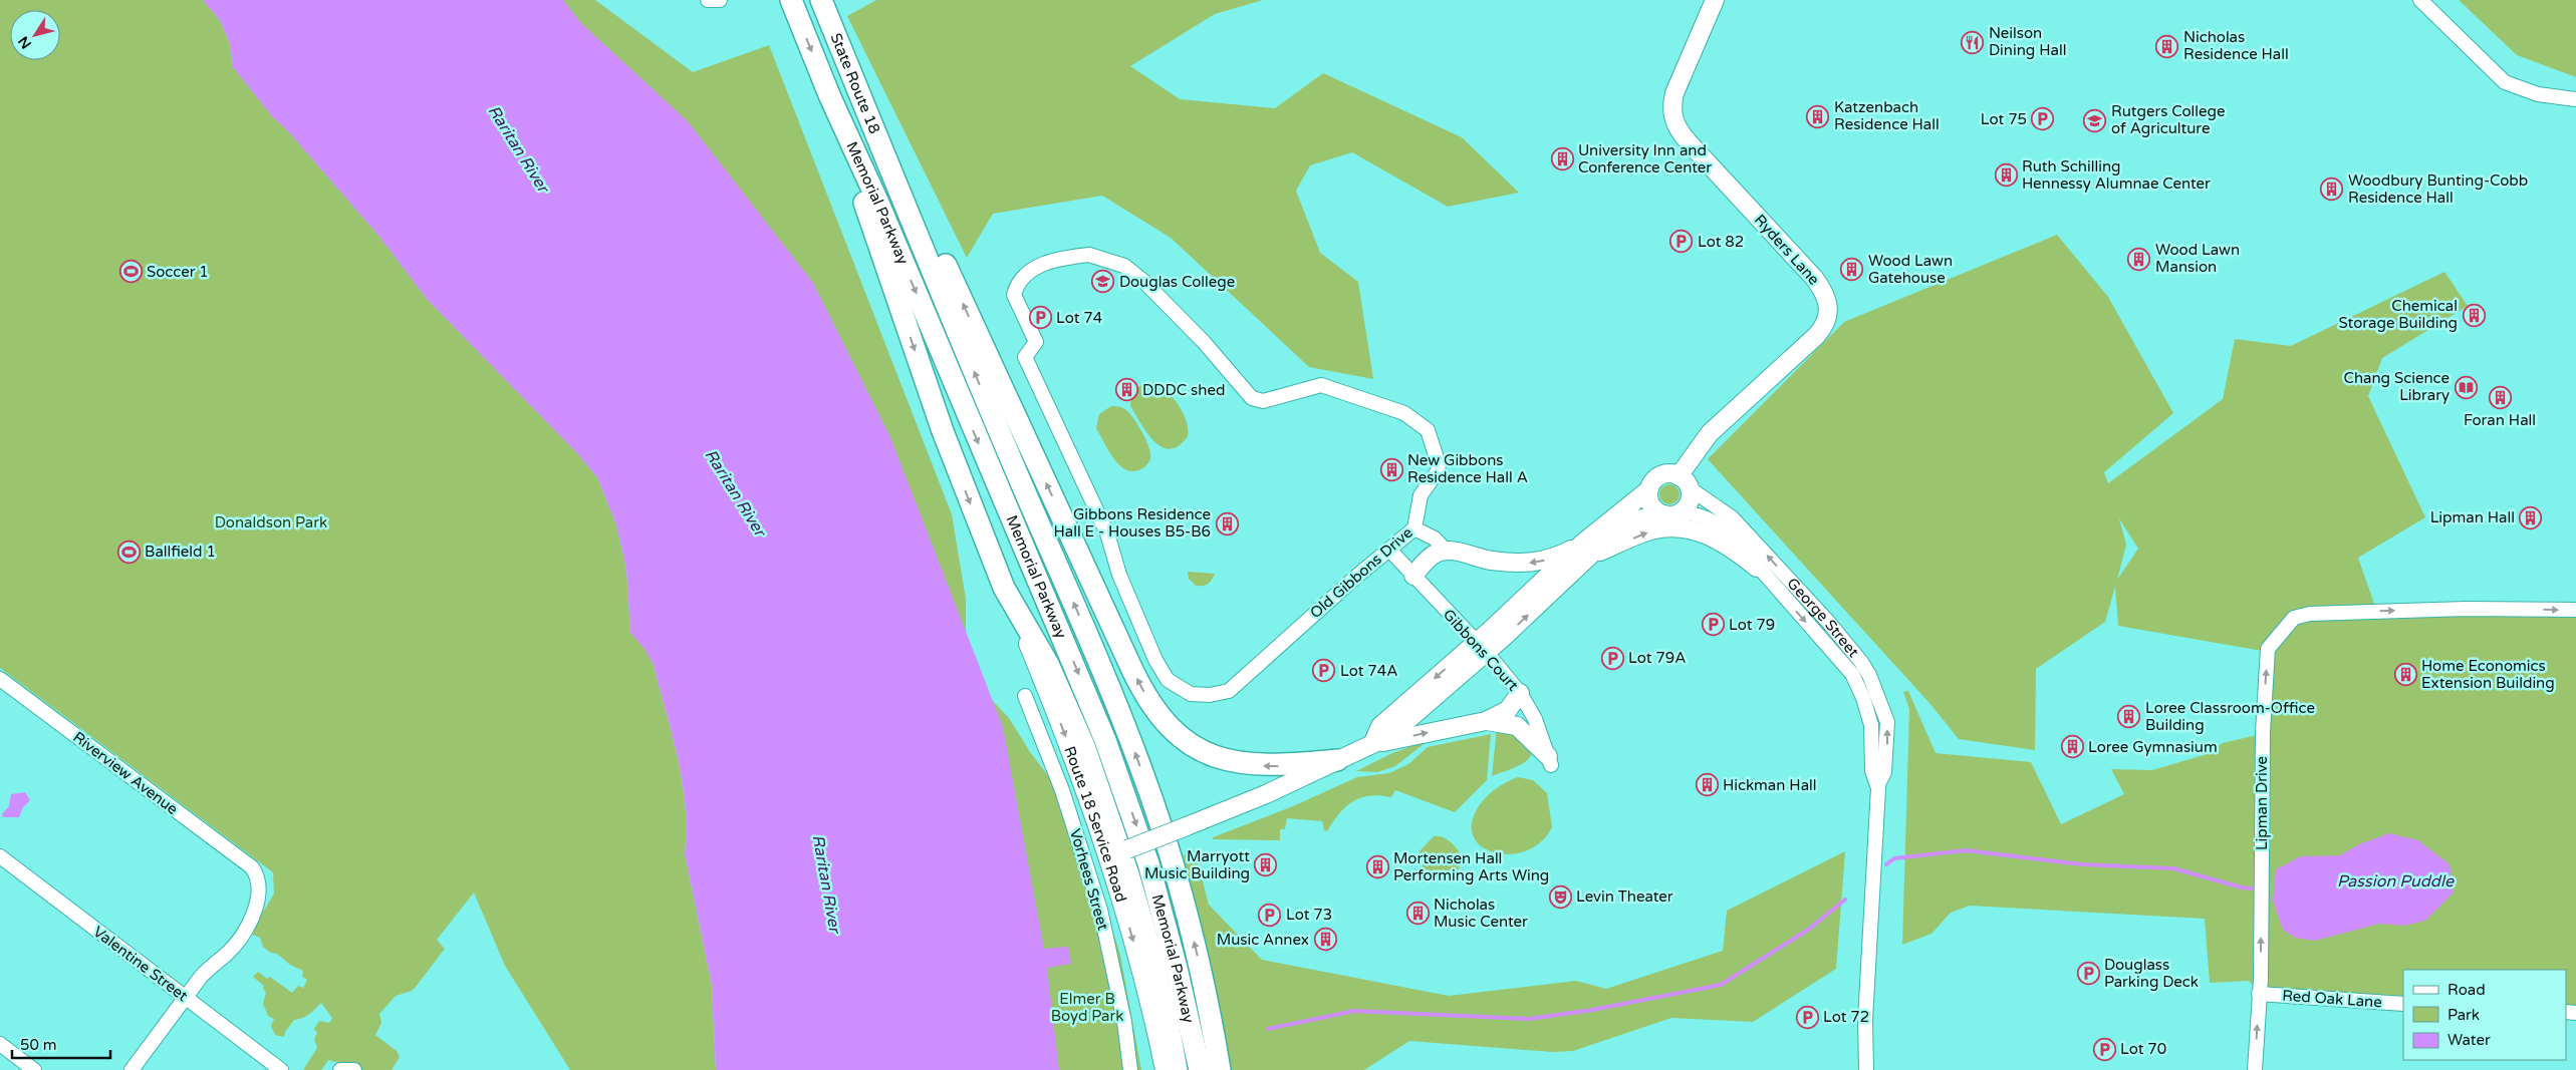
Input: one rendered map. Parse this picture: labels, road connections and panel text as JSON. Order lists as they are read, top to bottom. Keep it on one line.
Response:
{"streets":{"highway":["State Route 18","Memorial Parkway"],"main road":["Ryders Lane","George Street","Route 18 Service Road"],"street":["Old Gibbons Drive","Gibbons Court","Riverview Avenue","Lipman Drive","Vorhees Street","Valentine Street","Red Oak Lane"]},"crossings":[["State Route 18","Memorial Parkway"],["Ryders Lane","George Street"],["Old Gibbons Drive","Gibbons Court"],["George Street","Gibbons Court"],["Riverview Avenue","Valentine Street"],["Lipman Drive","Red Oak Lane"]],"one_way":["Route 18 Service Road"],"water":["Raritan River","Passion Puddle"],"parks":["Donaldson Park","Elmer B Boyd Park"],"places":{"restaurant":["Neilson Dining Hall"],"building":["Nicholas Residence Hall","Katzenbach Residence Hall","University Inn and Conference Center","Ruth Schilling Hennessy Alumnae Center","Woodbury Bunting-Cobb Residence Hall","Wood Lawn Mansion","Wood Lawn Gatehouse","Chemical Storage Building","DDDC shed","Foran Hall","New Gibbons Residence Hall A","Lipman Hall","Gibbons Residence Hall E - Houses B5-B6","Home Economics Extension Building","Loree Classroom-Office Building","Loree Gymnasium","Hickman Hall","Marryott Music Building","Mortensen Hall Performing Arts Wing","Nicholas Music Center","Music Annex"],"parking":["Lot 75","Lot 82","Lot 74","Lot 79","Lot 79A","Lot 74A","Lot 73","Douglass Parking Deck","Lot 72","Lot 70"],"school or university":["Rutgers College of Agriculture","Douglas College"],"sports":["Soccer 1","Ballfield 1"],"library":["Chang Science Library"],"theatre":["Levin Theater"]},"legend":["Road","Park","Water"],"scale_bar":"50 m","north":"bottom left"}
